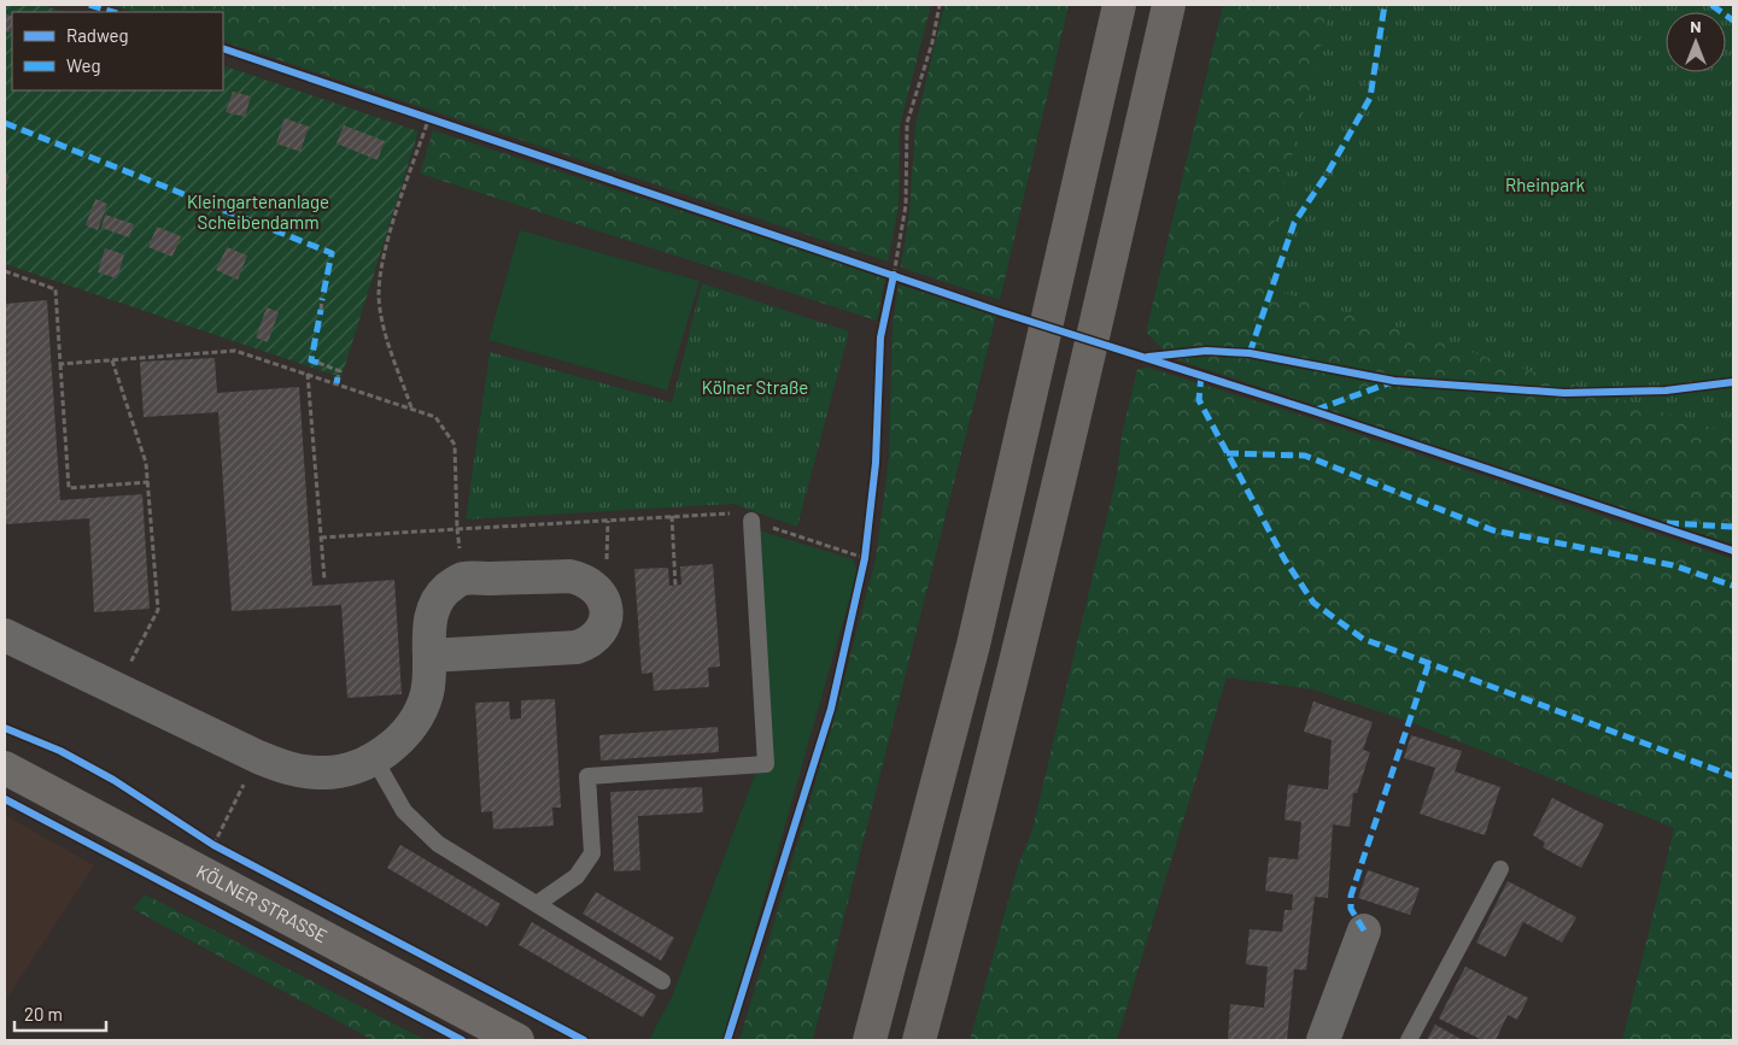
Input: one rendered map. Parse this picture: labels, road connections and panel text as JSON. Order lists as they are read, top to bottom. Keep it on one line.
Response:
{"streets":{"main road":["KÖLNER STRASSE"]},"parks":["Rheinpark","Kleingartenanlage Scheibendamm","Kölner Straße"],"legend":["Radweg","Weg"],"scale_bar":"20 m","north":"top"}
